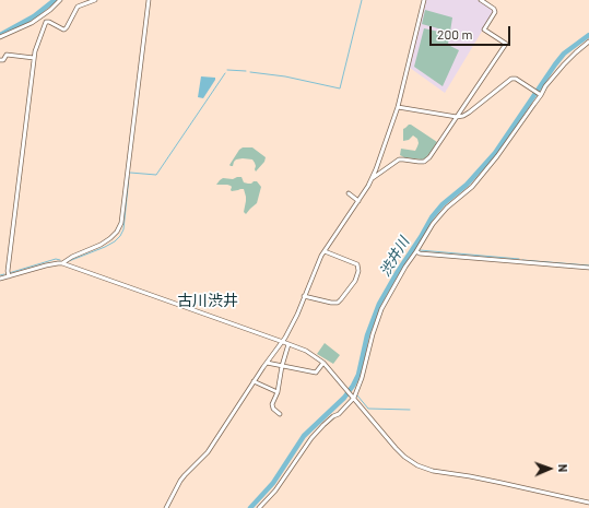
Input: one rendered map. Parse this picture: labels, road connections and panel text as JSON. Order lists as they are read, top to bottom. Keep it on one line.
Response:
{"districts":["古川渋井"],"water":["渋井川"],"scale_bar":"200 m","north":"right"}
